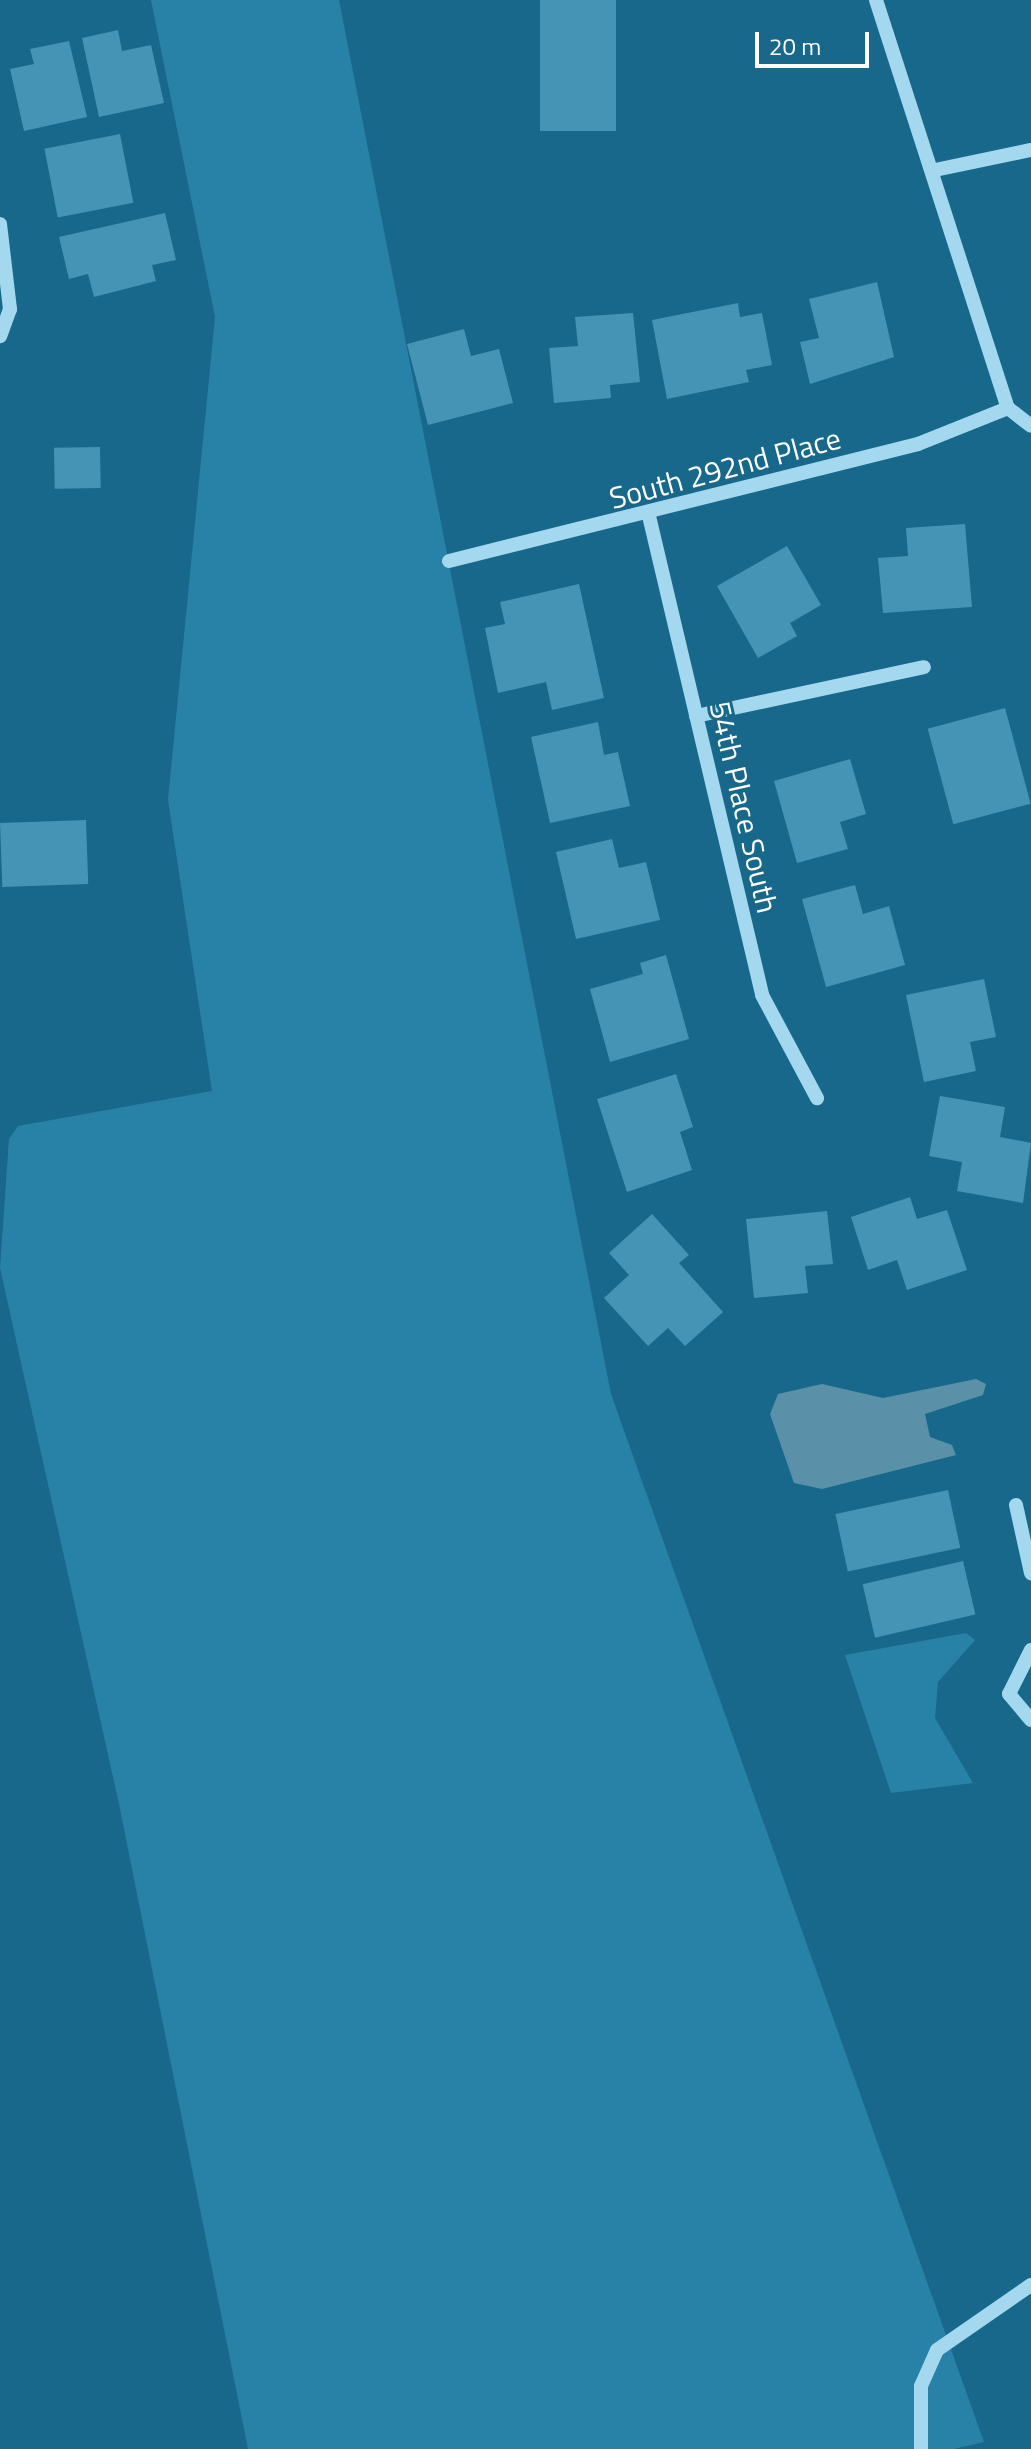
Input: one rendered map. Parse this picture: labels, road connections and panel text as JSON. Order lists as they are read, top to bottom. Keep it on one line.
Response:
{"streets":{"street":["South 292nd Place","54th Place South"]},"crossings":[["South 292nd Place","54th Place South"]],"scale_bar":"20 m"}
